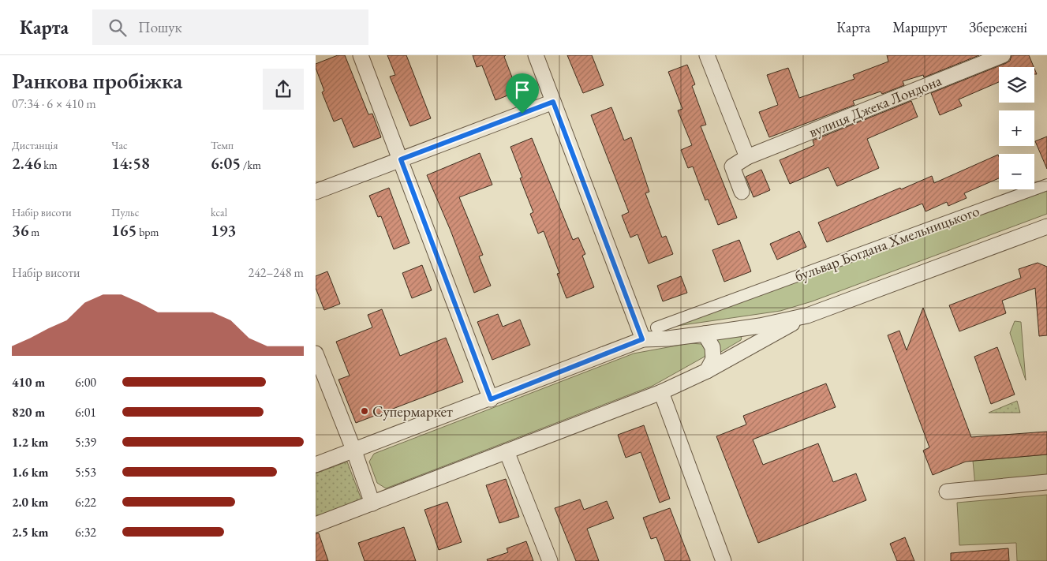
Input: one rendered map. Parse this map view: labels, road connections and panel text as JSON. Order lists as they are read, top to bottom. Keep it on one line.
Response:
{"streets":{"street":["вулиця Джека Лондона","бульвар Богдана Хмельницького"]},"places":["Супермаркет"],"page":{"header":"Карта","search":"Пошук","nav":["Карта","Маршрут","Збережені"],"heading":["Ранкова пробіжка","07:34 · 6 × 410 m"],"map_buttons":["+","−"],"stats":[["Дистанція","2.46 km"],["Час","14:58"],["Темп","6:05 /km"],["Набір висоти","36 m"],["Пульс","165 bpm"],["kcal","193"]],"chart":["Набір висоти","242–248 m"],"list":[{"name":"410 m","note":"6:00"},{"name":"820 m","note":"6:01"},{"name":"1.2 km","note":"5:39"},{"name":"1.6 km","note":"5:53"},{"name":"2.0 km","note":"6:22"},{"name":"2.5 km","note":"6:32"}]}}
